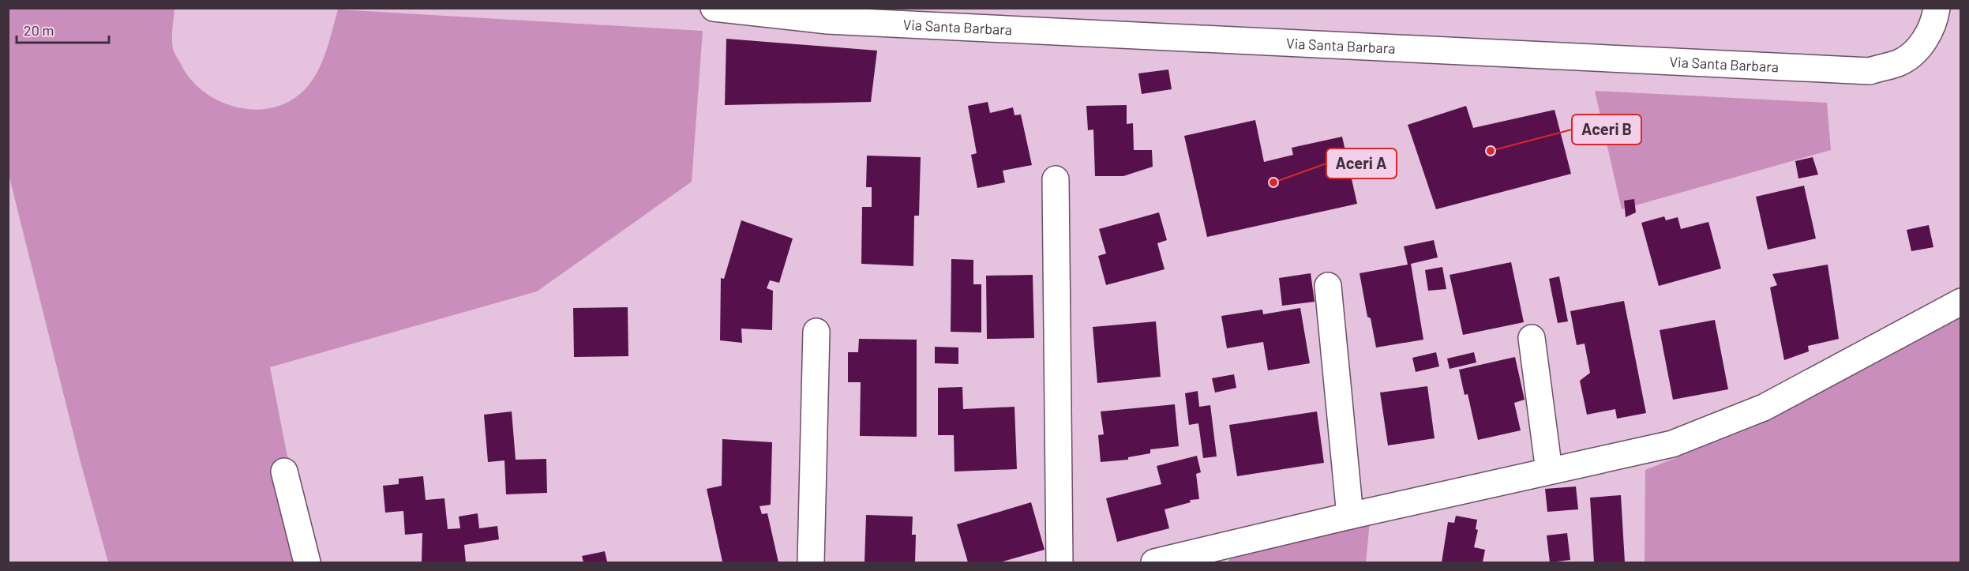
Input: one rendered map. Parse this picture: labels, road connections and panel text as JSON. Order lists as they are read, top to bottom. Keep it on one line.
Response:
{"streets":{"street":["Via Santa Barbara"]},"places":["Aceri B","Aceri A"],"scale_bar":"20 m"}
